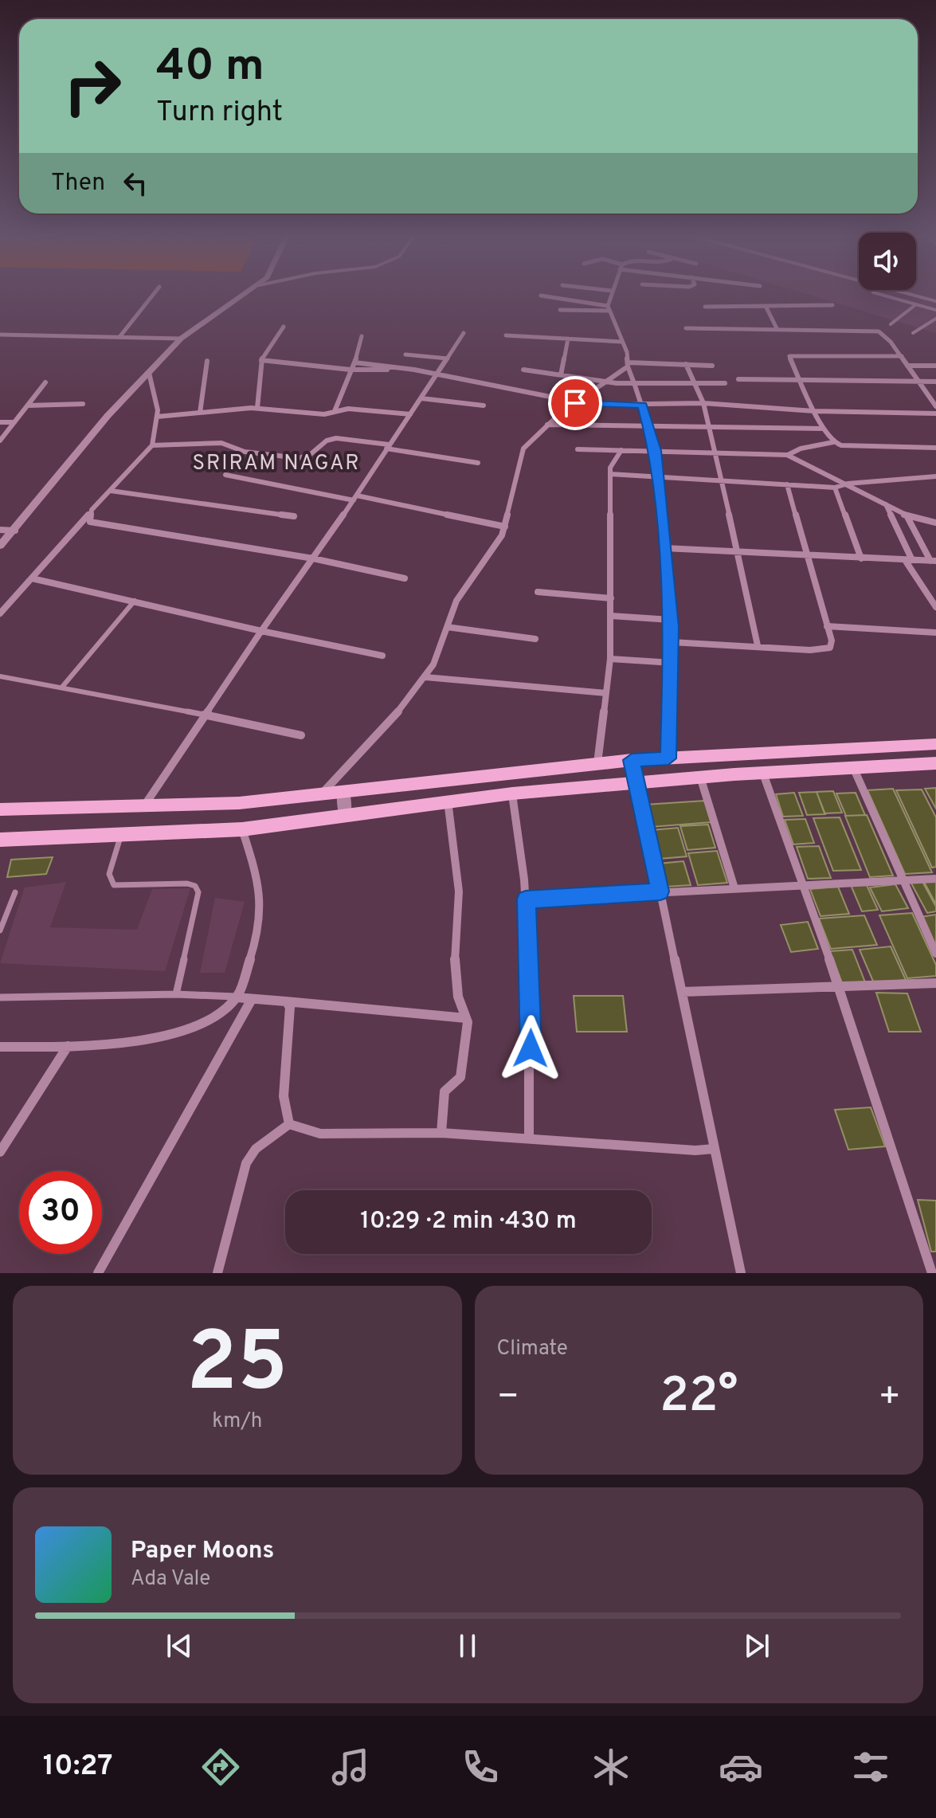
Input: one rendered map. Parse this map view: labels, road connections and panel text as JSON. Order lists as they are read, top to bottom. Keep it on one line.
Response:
{"districts":["SRIRAM NAGAR"],"page":{"turn":["40 m","Turn right"],"then":"Then","limit":"30","trip":"10:29 · 2 min · 430 m","tile":[["25","km/h"],"Climate"],"heat":["−","22°","+"],"song":["Paper Moons","Ada Vale"],"tabs":"10:27"}}
